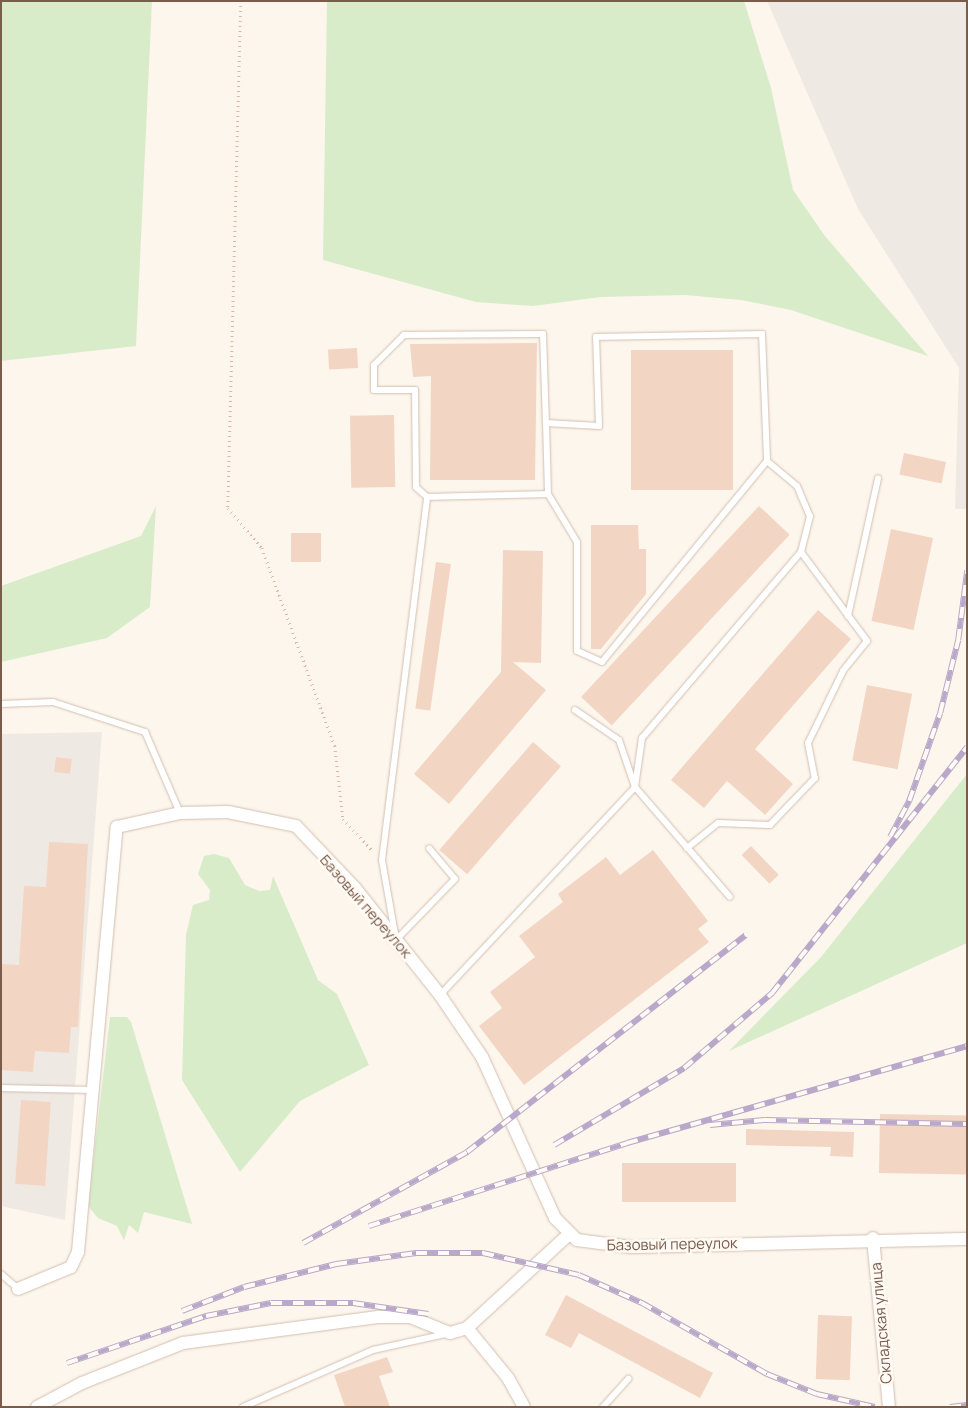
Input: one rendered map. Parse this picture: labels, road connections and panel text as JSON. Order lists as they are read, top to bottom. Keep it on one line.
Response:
{"streets":{"street":["Базовый переулок","Складская улица"]},"crossings":[["Базовый переулок","Складская улица"]]}
